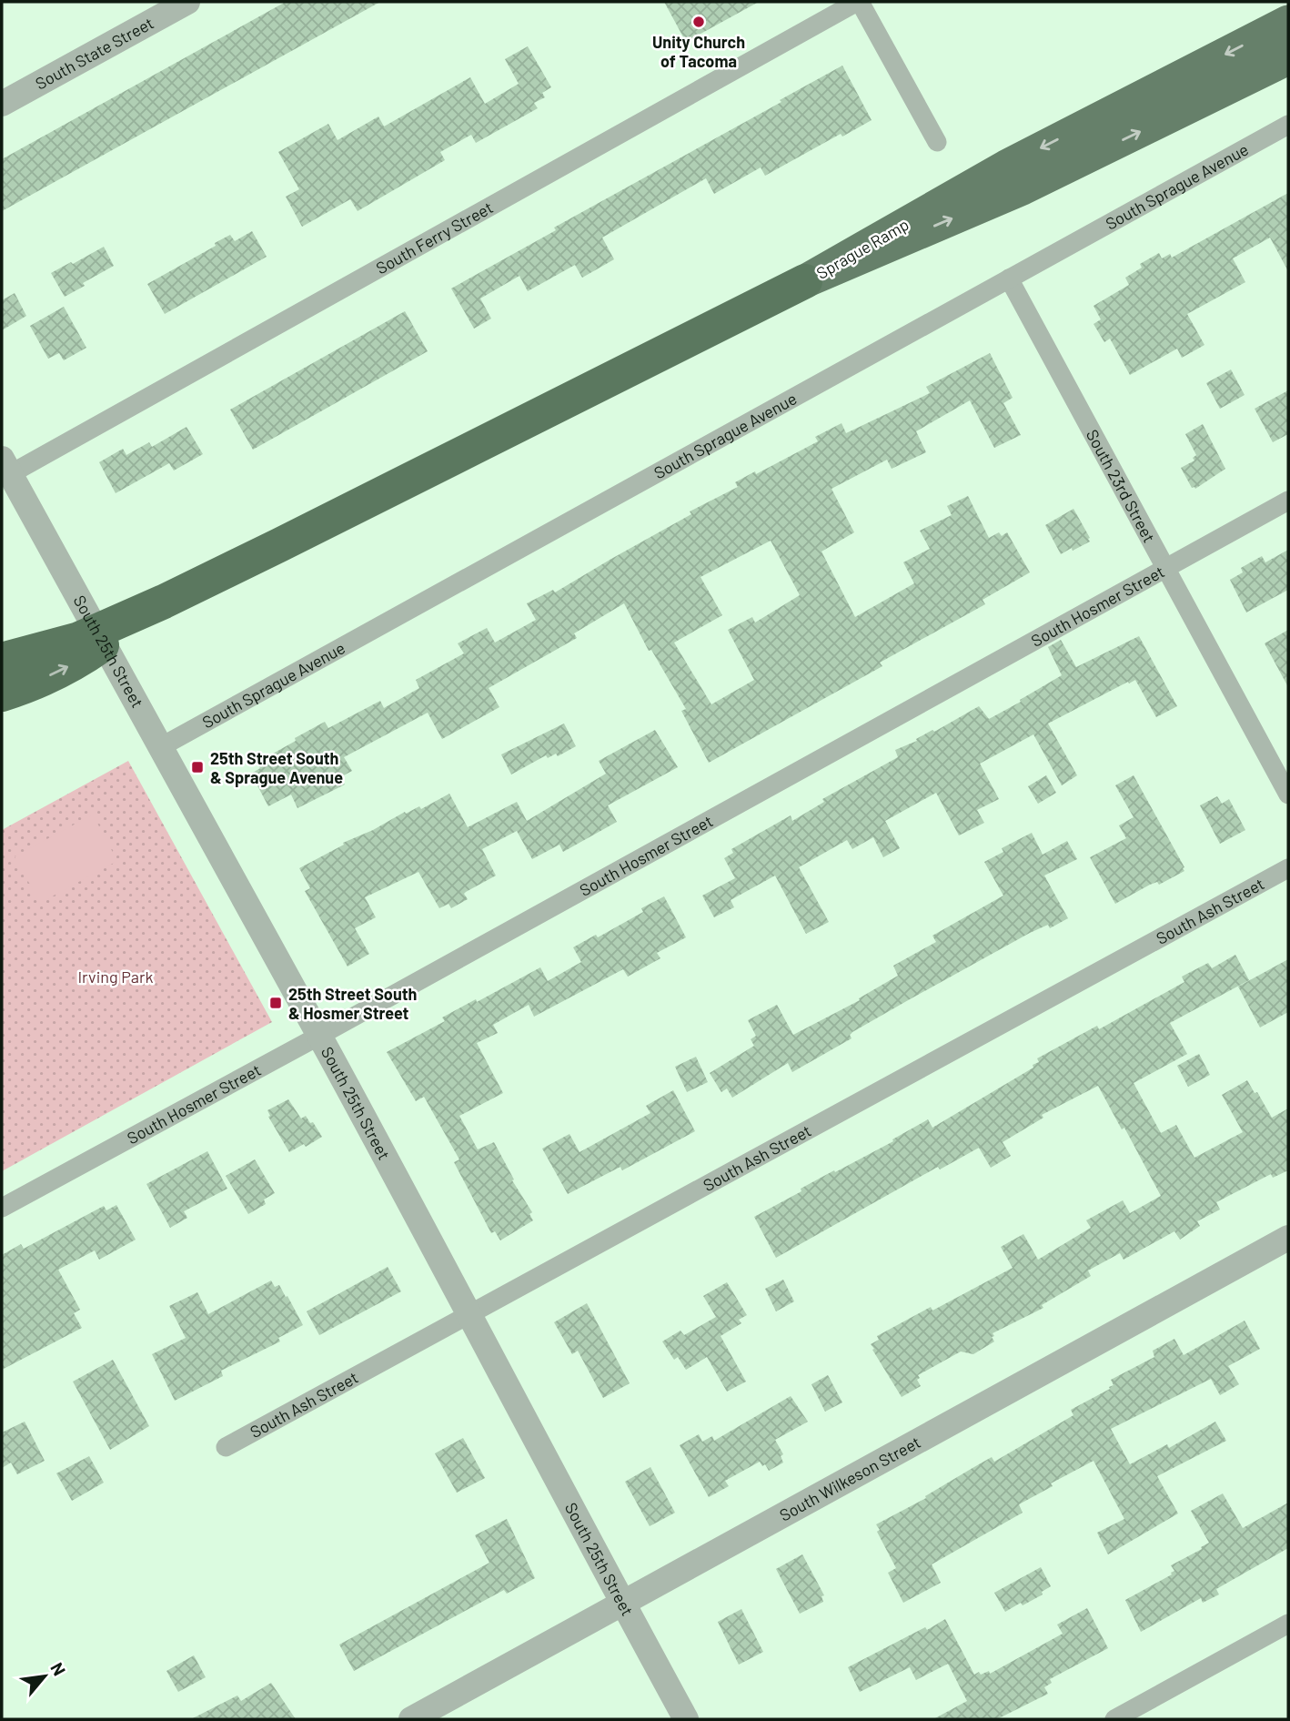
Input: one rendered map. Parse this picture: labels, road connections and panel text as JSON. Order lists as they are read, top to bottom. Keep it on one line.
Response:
{"streets":{"highway":["Sprague Ramp"],"street":["South State Street","South Sprague Avenue","South Ferry Street","South 23rd Street","South Hosmer Street","South 25th Street","South Ash Street","South Wilkeson Street"]},"crossings":[["South Sprague Avenue","South 23rd Street"],["South Sprague Avenue","South 25th Street"],["South Ferry Street","South 25th Street"],["South 23rd Street","South Hosmer Street"],["South Hosmer Street","South 25th Street"],["South 25th Street","South Ash Street"],["South 25th Street","South Wilkeson Street"]],"parks":["Irving Park"],"places":{"other":["Unity Church of Tacoma"],"transit":["25th Street South & Sprague Avenue","25th Street South & Hosmer Street"]},"north":"top right"}
